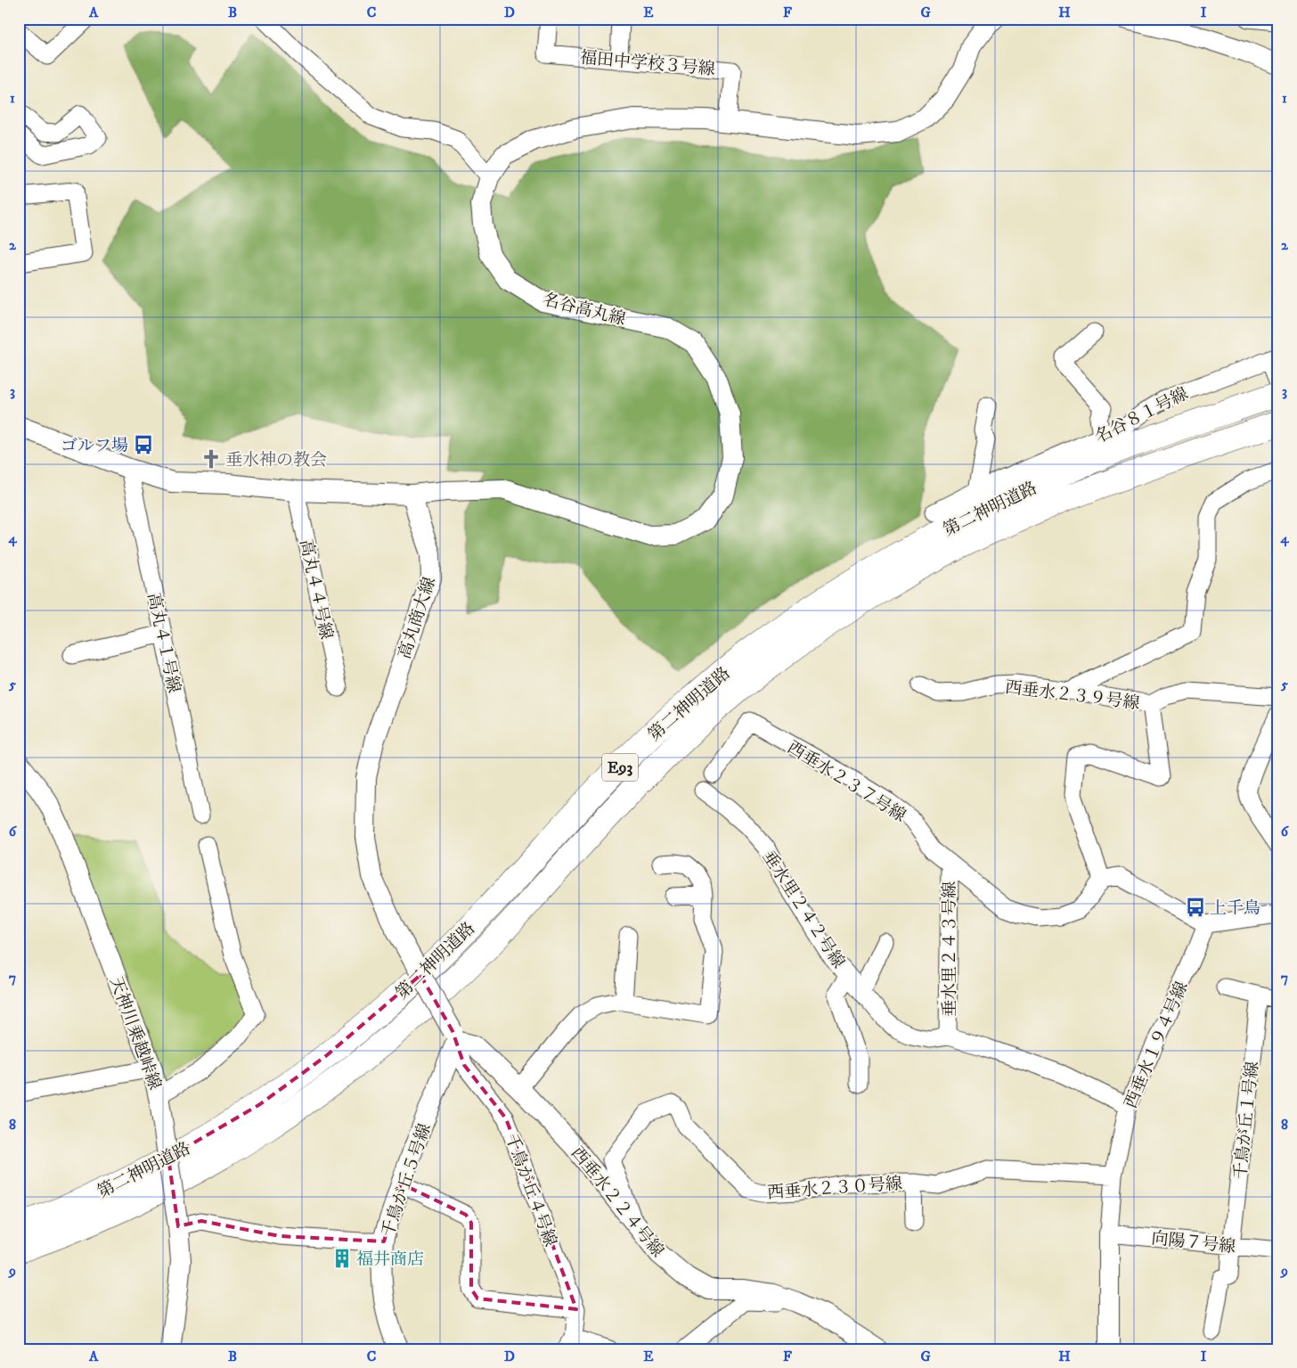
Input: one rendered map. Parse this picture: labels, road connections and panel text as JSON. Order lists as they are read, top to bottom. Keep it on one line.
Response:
{"streets":{"highway":["第二神明道路","E93"],"street":["福田中学校３号線","名谷高丸線","名谷８１号線","高丸４４号線","高丸商大線","高丸４１号線","西垂水２３９号線","西垂水２３７号線","垂水里２４２号線","垂水里２４３号線","天神川乗越峠線","西垂水１９４号線","千鳥が丘１号線","千鳥が丘５号線","西垂水２３０号線","千鳥が丘４号線","西垂水２２４号線","向陽７号線"]},"crossings":[["福田中学校３号線","名谷高丸線"],["名谷高丸線","高丸商大線"],["高丸商大線","千鳥が丘５号線"],["高丸商大線","千鳥が丘４号線"],["高丸商大線","西垂水２２４号線"],["西垂水２３７号線","垂水里２４３号線"],["垂水里２４２号線","垂水里２４３号線"],["垂水里２４２号線","西垂水１９４号線"],["西垂水１９４号線","西垂水２３０号線"],["西垂水１９４号線","向陽７号線"],["千鳥が丘１号線","向陽７号線"],["千鳥が丘５号線","千鳥が丘４号線"],["千鳥が丘５号線","西垂水２２４号線"],["西垂水２３０号線","西垂水２２４号線"],["千鳥が丘４号線","西垂水２２４号線"]],"places":{"bus stop":["ゴルフ場","上千鳥"],"church":["垂水神の教会"],"building":["福井商店"]},"grid":{"columns":["A","B","C","D","E","F","G","H","I"],"rows":["1","2","3","4","5","6","7","8","9"]}}
